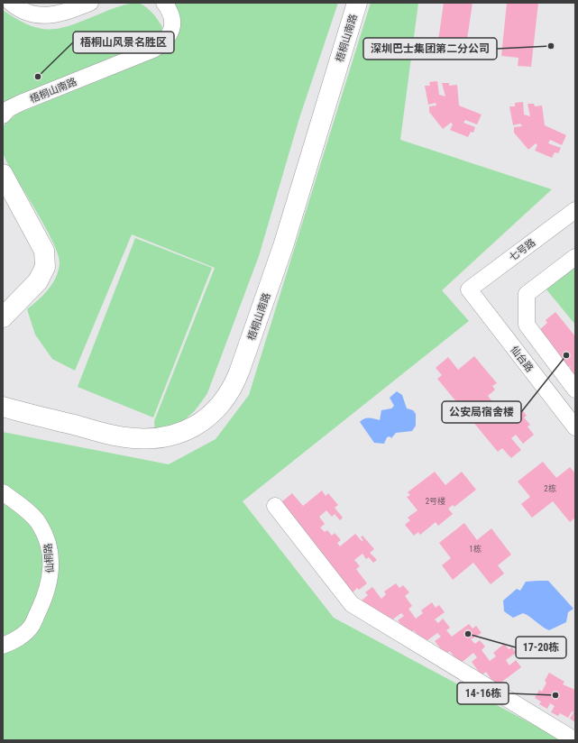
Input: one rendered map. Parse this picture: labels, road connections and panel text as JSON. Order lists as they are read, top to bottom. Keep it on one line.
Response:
{"streets":{"street":["梧桐山南路","七号路","仙台路","仙桐路"]},"crossings":[["七号路","仙台路"]],"places":["深圳巴士集团第二分公司","梧桐山风景名胜区","公安局宿舍楼","17-20栋","14-16栋"],"house_numbers":["2栋","2号楼","1栋"]}
